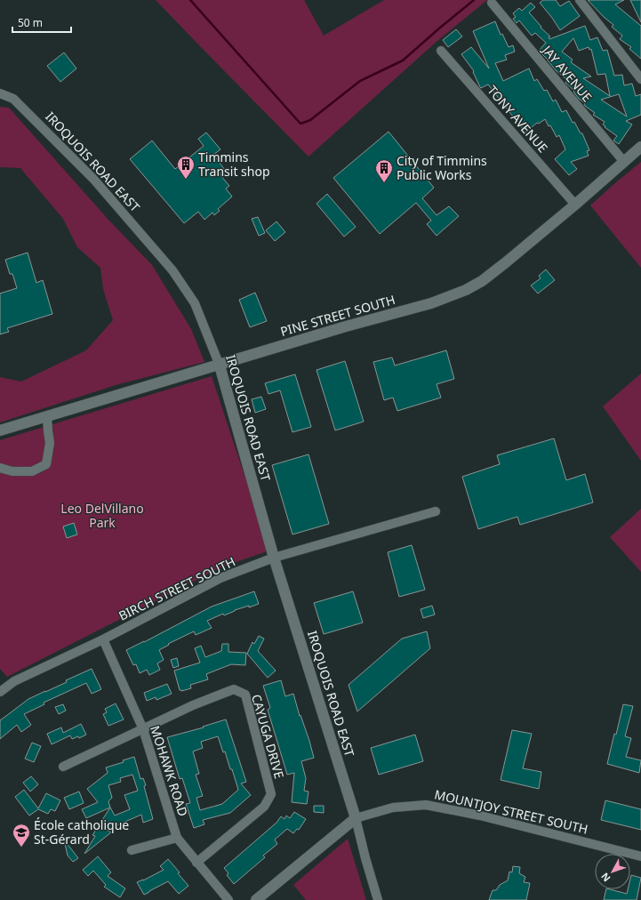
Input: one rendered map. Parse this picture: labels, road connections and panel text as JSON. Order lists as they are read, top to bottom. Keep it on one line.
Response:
{"streets":{"street":["JAY AVENUE","TONY AVENUE","IROQUOIS ROAD EAST","PINE STREET SOUTH","BIRCH STREET SOUTH","CAYUGA DRIVE","MOHAWK ROAD","MOUNTJOY STREET SOUTH"]},"crossings":[["JAY AVENUE","PINE STREET SOUTH"],["TONY AVENUE","PINE STREET SOUTH"],["IROQUOIS ROAD EAST","PINE STREET SOUTH"],["IROQUOIS ROAD EAST","BIRCH STREET SOUTH"],["IROQUOIS ROAD EAST","MOUNTJOY STREET SOUTH"],["BIRCH STREET SOUTH","MOHAWK ROAD"],["CAYUGA DRIVE","MOHAWK ROAD"]],"parks":["Leo DelVillano Park"],"places":{"building":["Timmins Transit shop","City of Timmins Public Works"],"school or university":["École catholique St-Gérard"]},"scale_bar":"50 m","north":"bottom left"}
